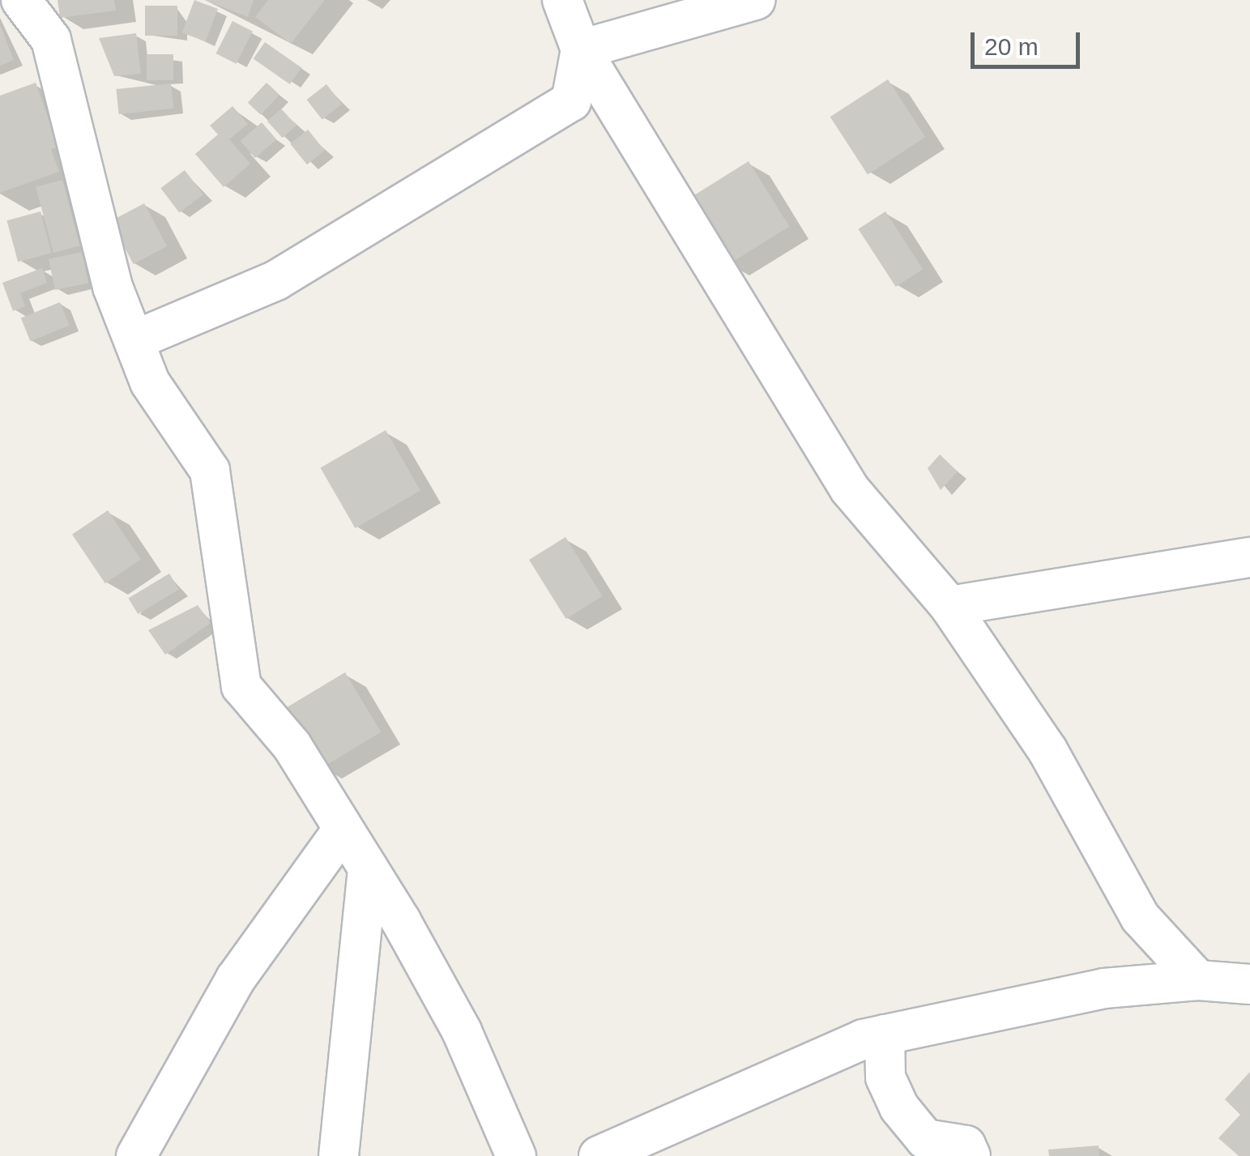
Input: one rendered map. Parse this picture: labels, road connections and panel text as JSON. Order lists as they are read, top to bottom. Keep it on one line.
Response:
{"scale_bar":"20 m"}
